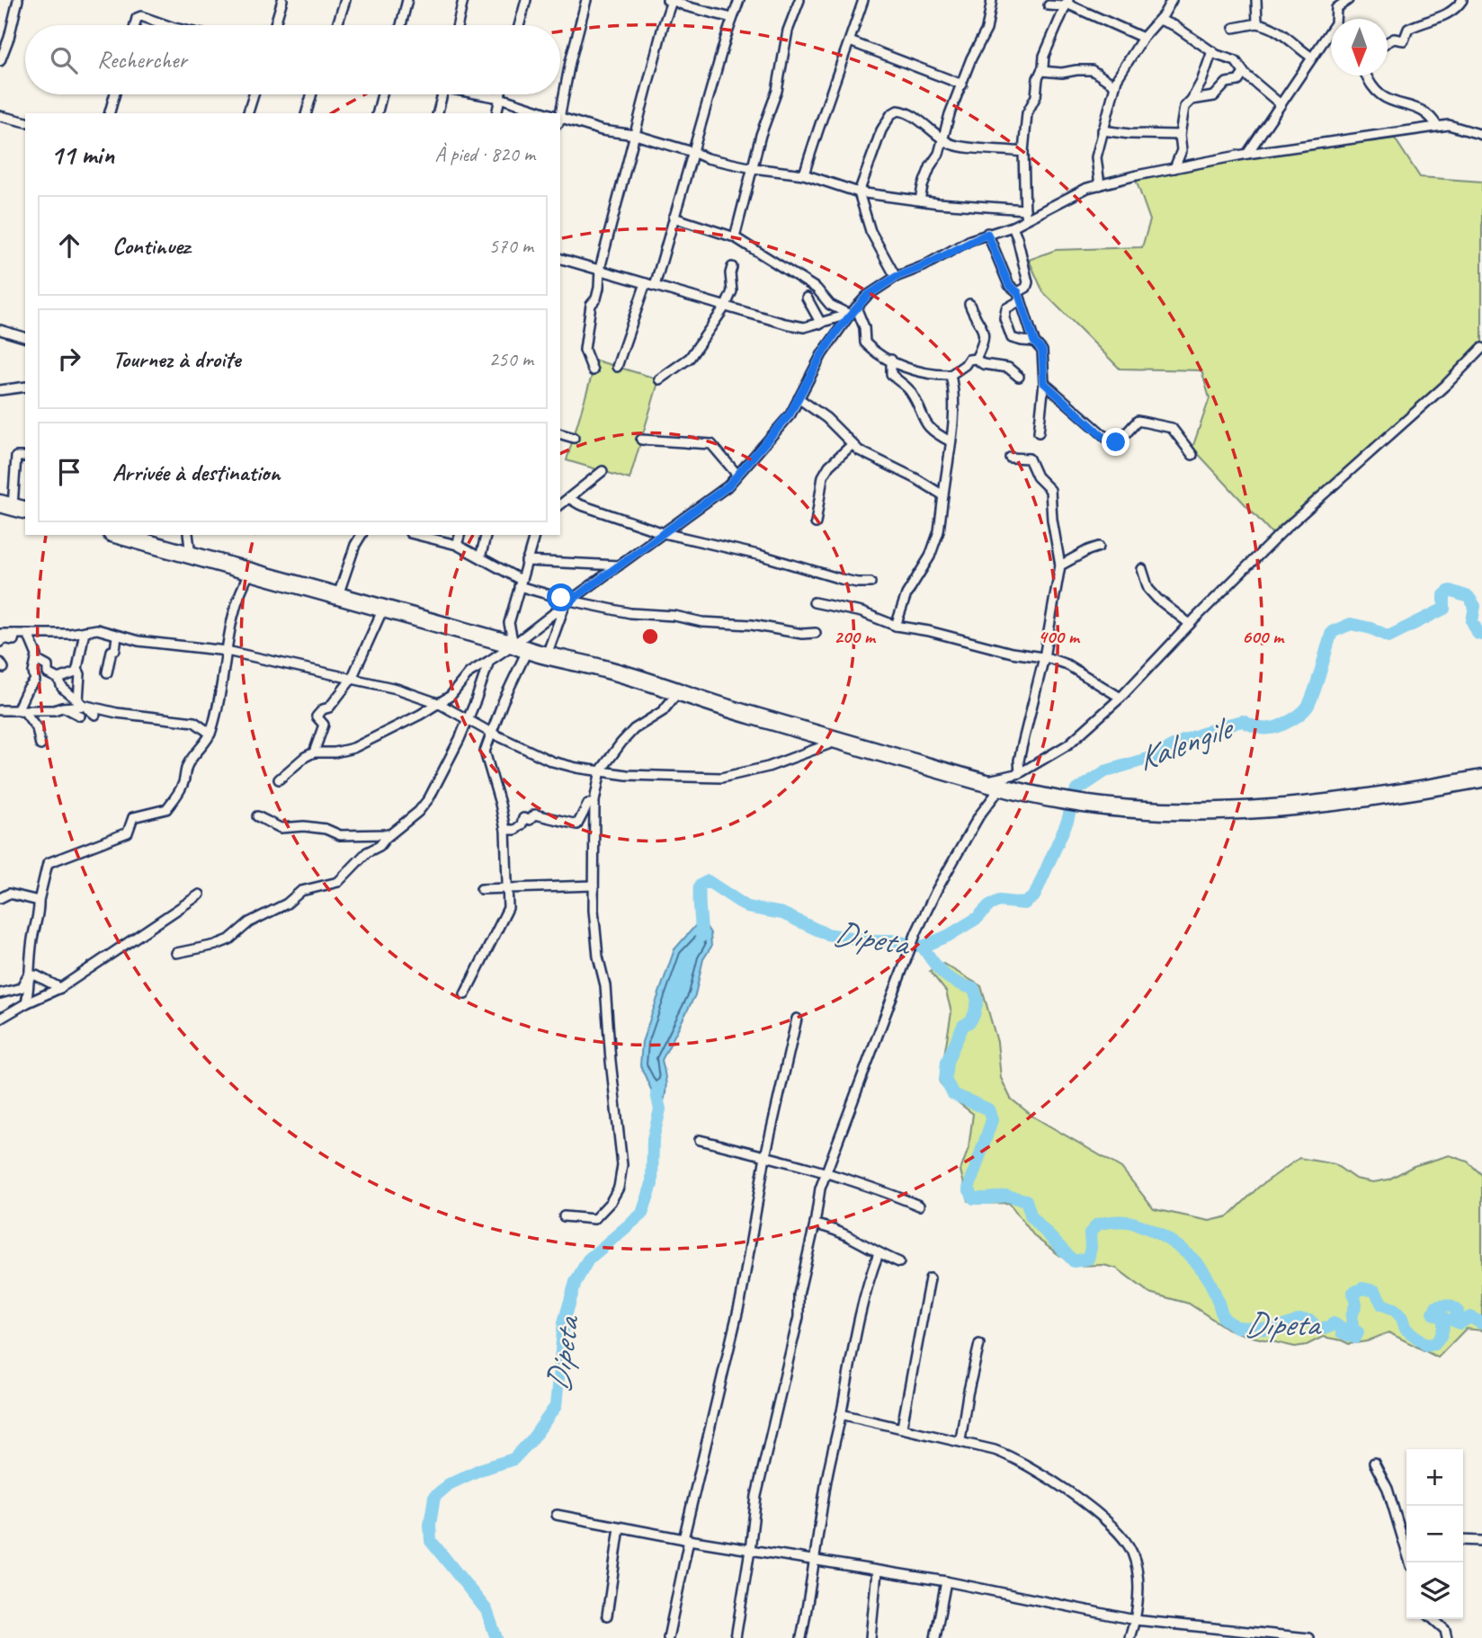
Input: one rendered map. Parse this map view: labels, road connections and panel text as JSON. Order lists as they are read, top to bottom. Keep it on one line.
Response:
{"water":["Kalengile","Dipeta"],"north":"bottom","page":{"search":"Rechercher","heading":["11 min","À pied · 820 m"],"list":[["Continuez","570 m"],["Tournez à droite","250 m"],"Arrivée à destination"],"map_buttons":["+","−"]},"rings":["200 m","400 m","600 m"]}
